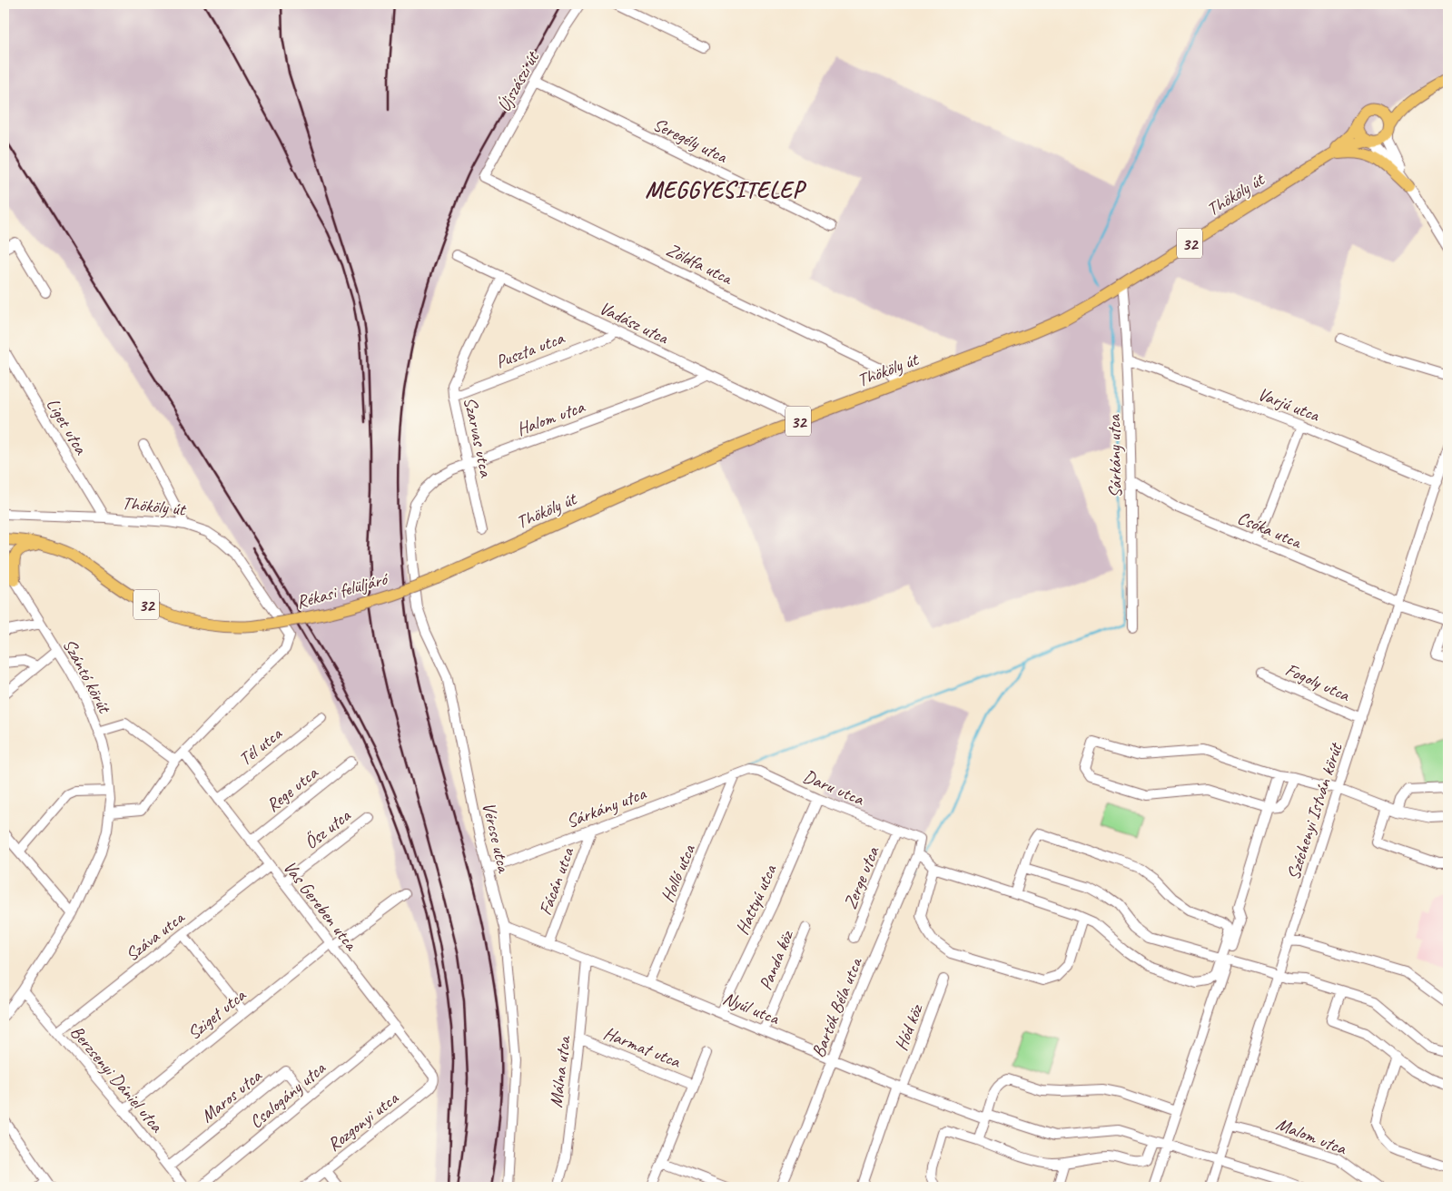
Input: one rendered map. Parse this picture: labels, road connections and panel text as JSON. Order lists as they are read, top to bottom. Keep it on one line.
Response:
{"streets":{"main road":["Thököly út","32","Rékasi felüljáró"],"street":["Újszászi út","Seregély utca","Zöldfa utca","Vadász utca","Puszta utca","Varjú utca","Halom utca","Liget utca","Szarvas utca","Sárkány utca","Csóka utca","Szántó körút","Fogoly utca","Tél utca","Daru utca","Rege utca","Széchenyi István körút","Ősz utca","Vércse utca","Holló utca","Zerge utca","Fácán utca","Hattyú utca","Vas Gereben utca","Száva utca","Panda köz","Nyúl utca","Bartók Béla utca","Sziget utca","Hód köz","Harmat utca","Málna utca","Berzsenyi Dániel utca","Csalogány utca","Maros utca","Rozgonyi utca","Malom utca"]},"crossings":[["Újszászi út","Seregély utca"],["Újszászi út","Zöldfa utca"],["Thököly út","32"],["Thököly út","Zöldfa utca"],["Thököly út","Vadász utca"],["Thököly út","Liget utca"],["Thököly út","Sárkány utca"],["Thököly út","Rékasi felüljáró"],["Thököly út","Vas Gereben utca"],["32","Rékasi felüljáró"],["Vadász utca","Puszta utca"],["Vadász utca","Halom utca"],["Vadász utca","Szarvas utca"],["Puszta utca","Szarvas utca"],["Varjú utca","Sárkány utca"],["Varjú utca","Széchenyi István körút"],["Halom utca","Szarvas utca"],["Halom utca","Vércse utca"],["Sárkány utca","Csóka utca"],["Sárkány utca","Daru utca"],["Sárkány utca","Vércse utca"],["Sárkány utca","Holló utca"],["Sárkány utca","Fácán utca"],["Csóka utca","Széchenyi István körút"],["Szántó körút","Berzsenyi Dániel utca"],["Fogoly utca","Széchenyi István körút"],["Tél utca","Vas Gereben utca"],["Daru utca","Holló utca"],["Daru utca","Zerge utca"],["Daru utca","Hattyú utca"],["Daru utca","Bartók Béla utca"],["Rege utca","Vas Gereben utca"],["Széchenyi István körút","Nyúl utca"],["Széchenyi István körút","Malom utca"],["Ősz utca","Vas Gereben utca"],["Vércse utca","Nyúl utca"],["Holló utca","Nyúl utca"],["Fácán utca","Nyúl utca"],["Hattyú utca","Nyúl utca"],["Vas Gereben utca","Száva utca"],["Vas Gereben utca","Sziget utca"],["Vas Gereben utca","Csalogány utca"],["Vas Gereben utca","Rozgonyi utca"],["Száva utca","Berzsenyi Dániel utca"],["Panda köz","Nyúl utca"],["Nyúl utca","Bartók Béla utca"],["Nyúl utca","Hód köz"],["Nyúl utca","Málna utca"],["Sziget utca","Berzsenyi Dániel utca"],["Harmat utca","Málna utca"],["Berzsenyi Dániel utca","Maros utca"],["Csalogány utca","Maros utca"]],"districts":["MEGGYESITELEP"]}
